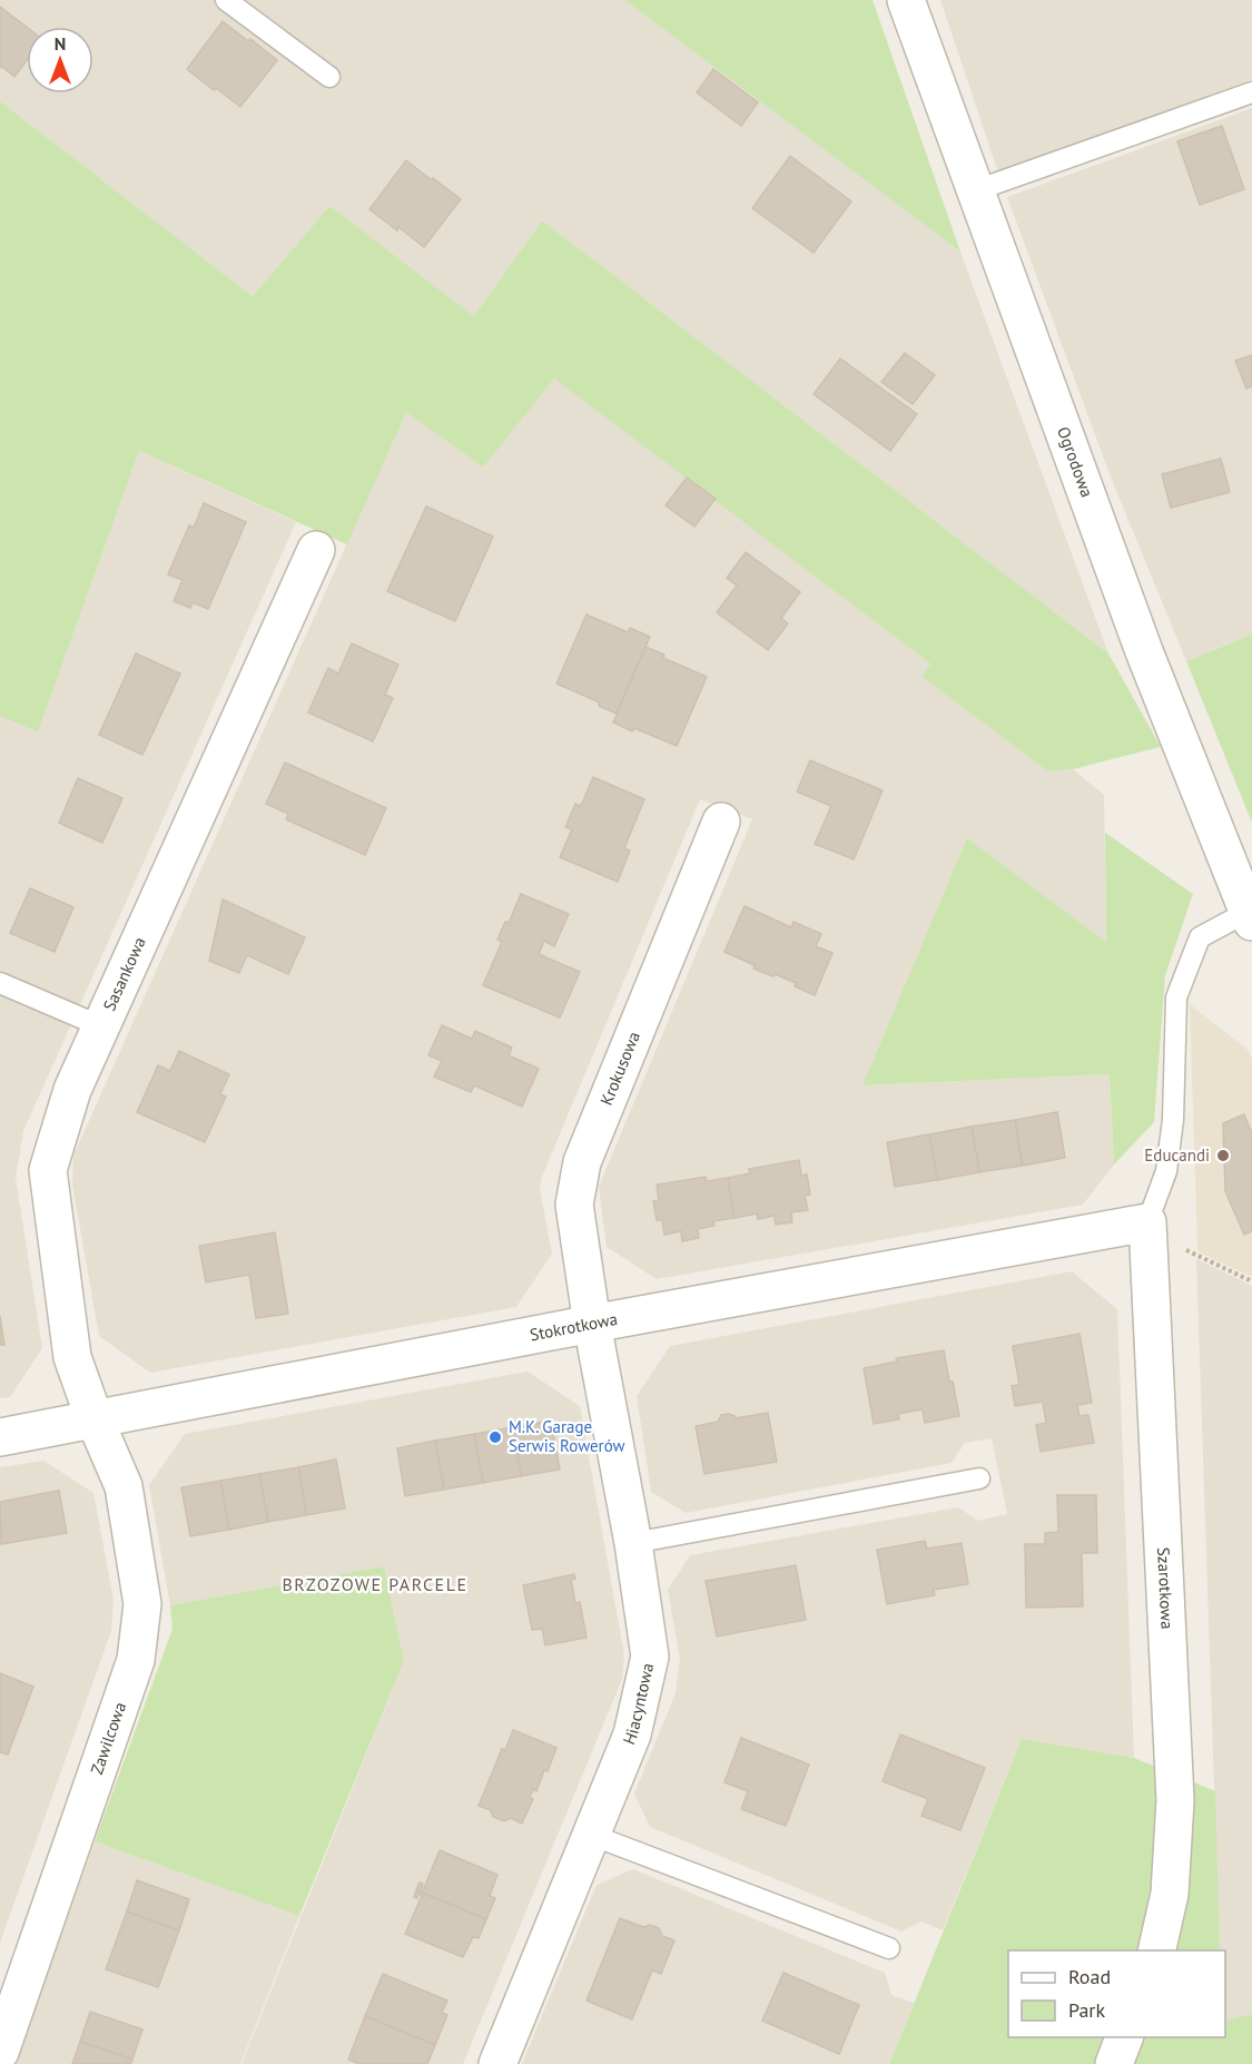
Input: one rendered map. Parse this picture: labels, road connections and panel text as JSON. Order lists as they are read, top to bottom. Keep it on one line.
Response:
{"streets":{"street":["Ogrodowa","Sasankowa","Krokusowa","Stokrotkowa","Szarotkowa","Hiacyntowa","Zawilcowa"]},"crossings":[["Sasankowa","Stokrotkowa"],["Sasankowa","Zawilcowa"],["Krokusowa","Stokrotkowa"],["Krokusowa","Hiacyntowa"],["Stokrotkowa","Szarotkowa"],["Stokrotkowa","Hiacyntowa"],["Stokrotkowa","Zawilcowa"]],"districts":["BRZOZOWE PARCELE"],"places":["Educandi","M.K. Garage Serwis Rowerów"],"legend":["Road","Park"],"north":"top"}
